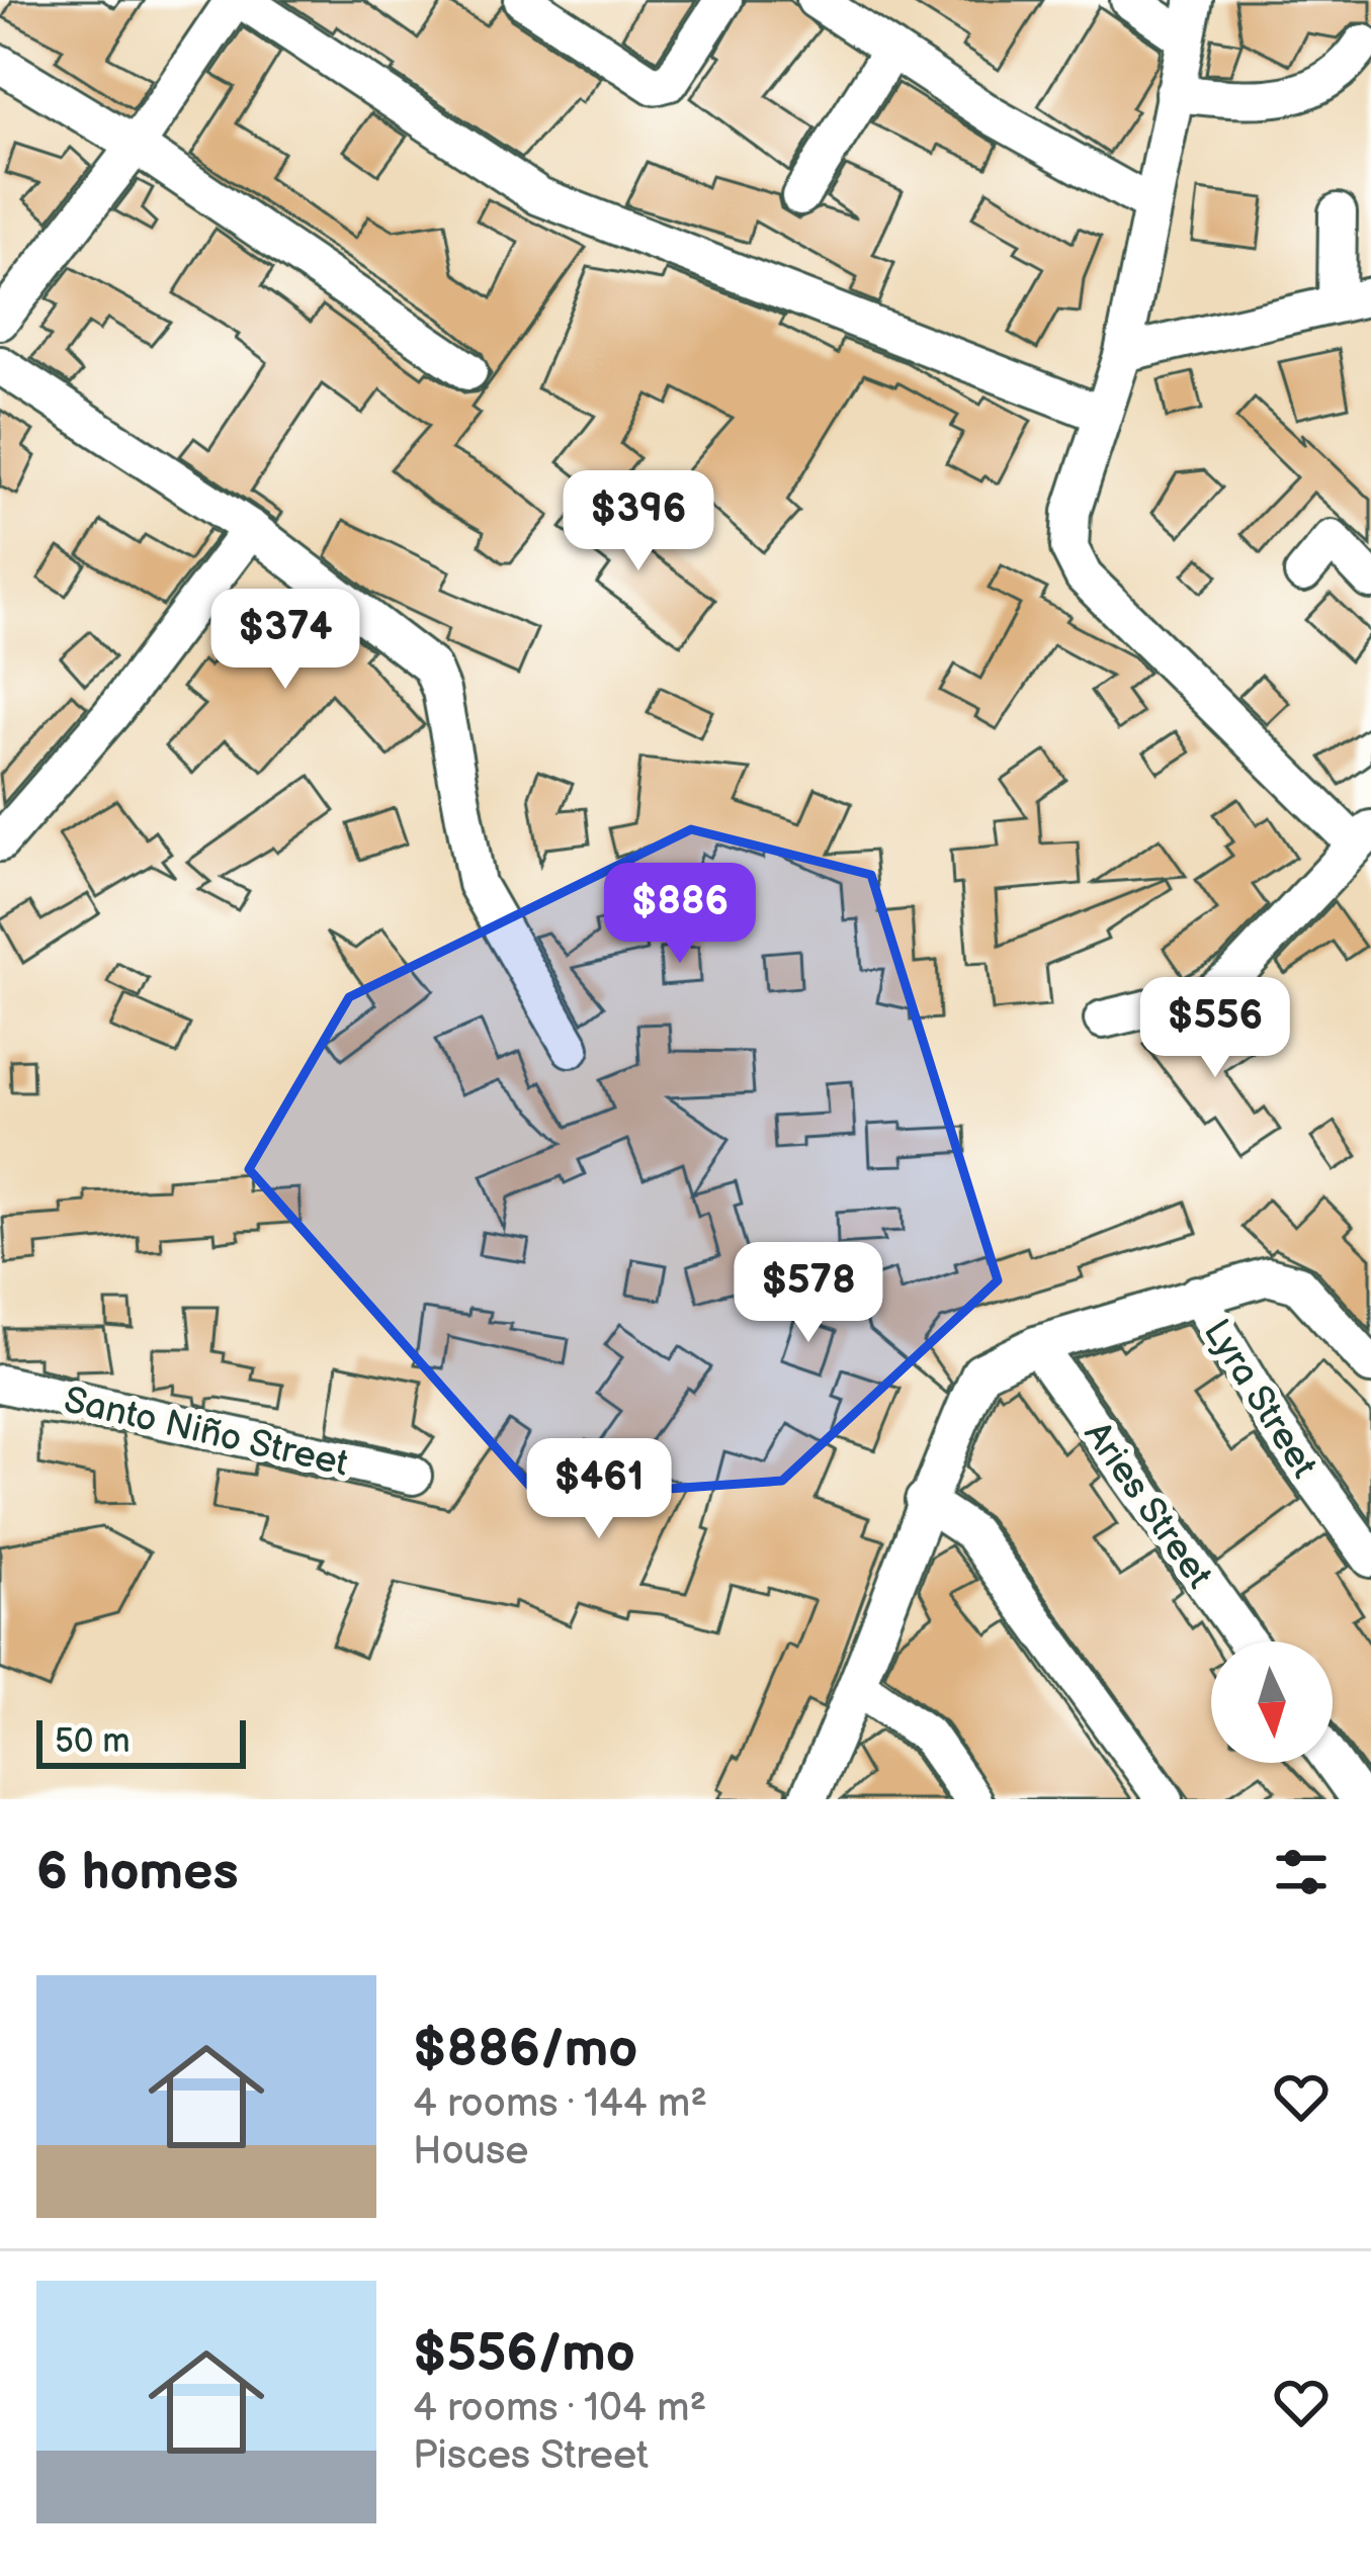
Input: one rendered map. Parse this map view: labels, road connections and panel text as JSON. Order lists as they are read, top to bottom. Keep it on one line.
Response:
{"streets":{"street":["Lyra Street","Santo Niño Street","Aries Street"]},"scale_bar":"50 m","north":"bottom","page":{"price":["$396","$374","$886","$556","$578","$461"],"scale":"50 m","heading":"6 homes","list":[{"name":"$886/mo","note":"4 rooms · 144 m² · House"},{"name":"$556/mo","note":"4 rooms · 104 m² · Pisces Street"}]}}
